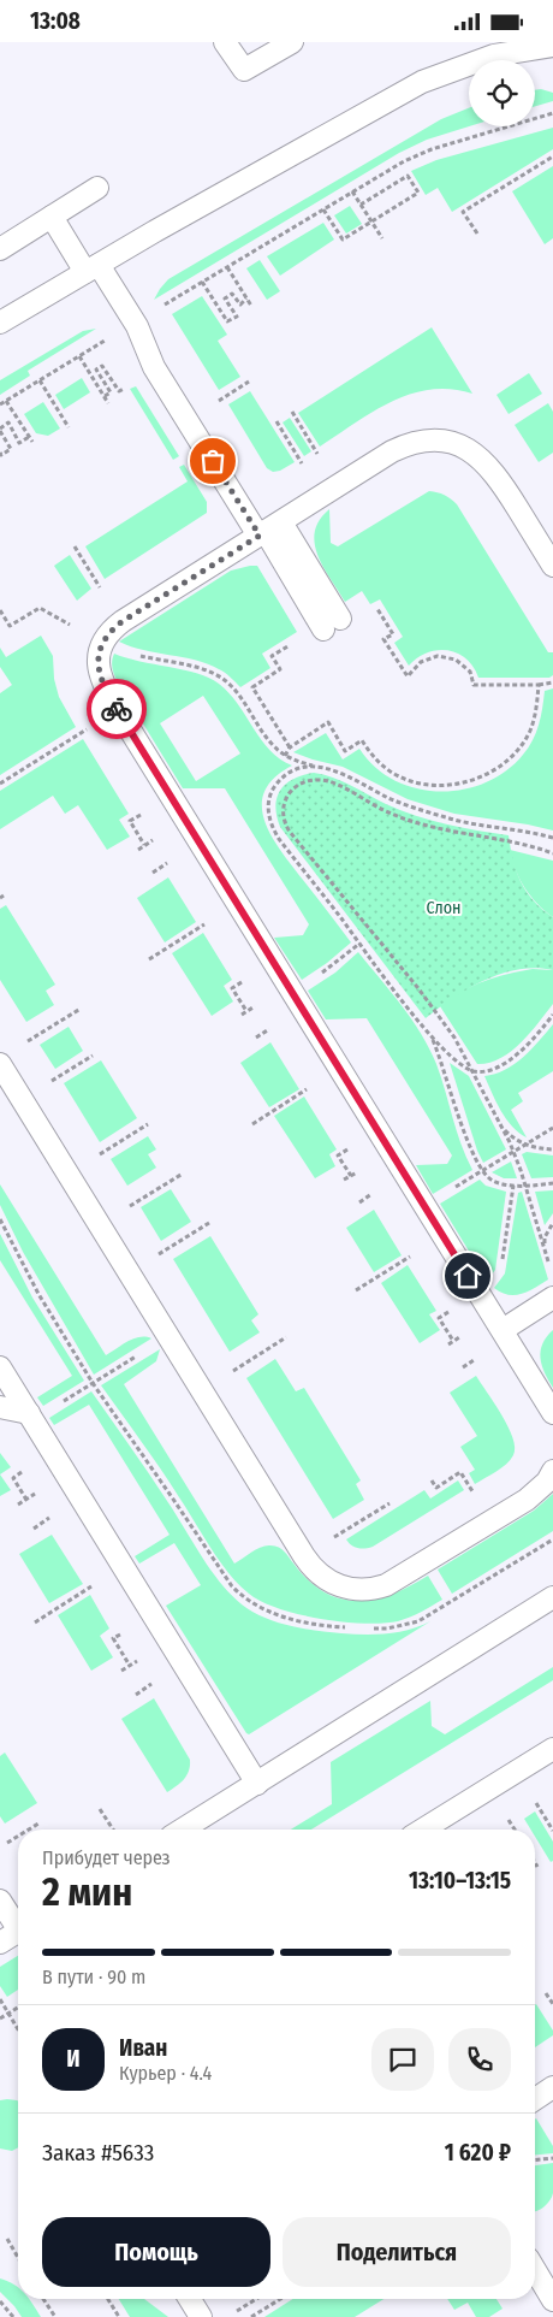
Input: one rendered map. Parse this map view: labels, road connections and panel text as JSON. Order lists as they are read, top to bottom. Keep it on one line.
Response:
{"parks":["Слон"],"page":{"status":"13:08","heading":["2 мин","Прибудет через","13:10–13:15"],"panel":["Иван","Курьер · 4.4","Заказ #5633","1 620 ₽"],"bar":"В пути · 90 m","round":"И","buttons":["Помощь","Поделиться"]}}
